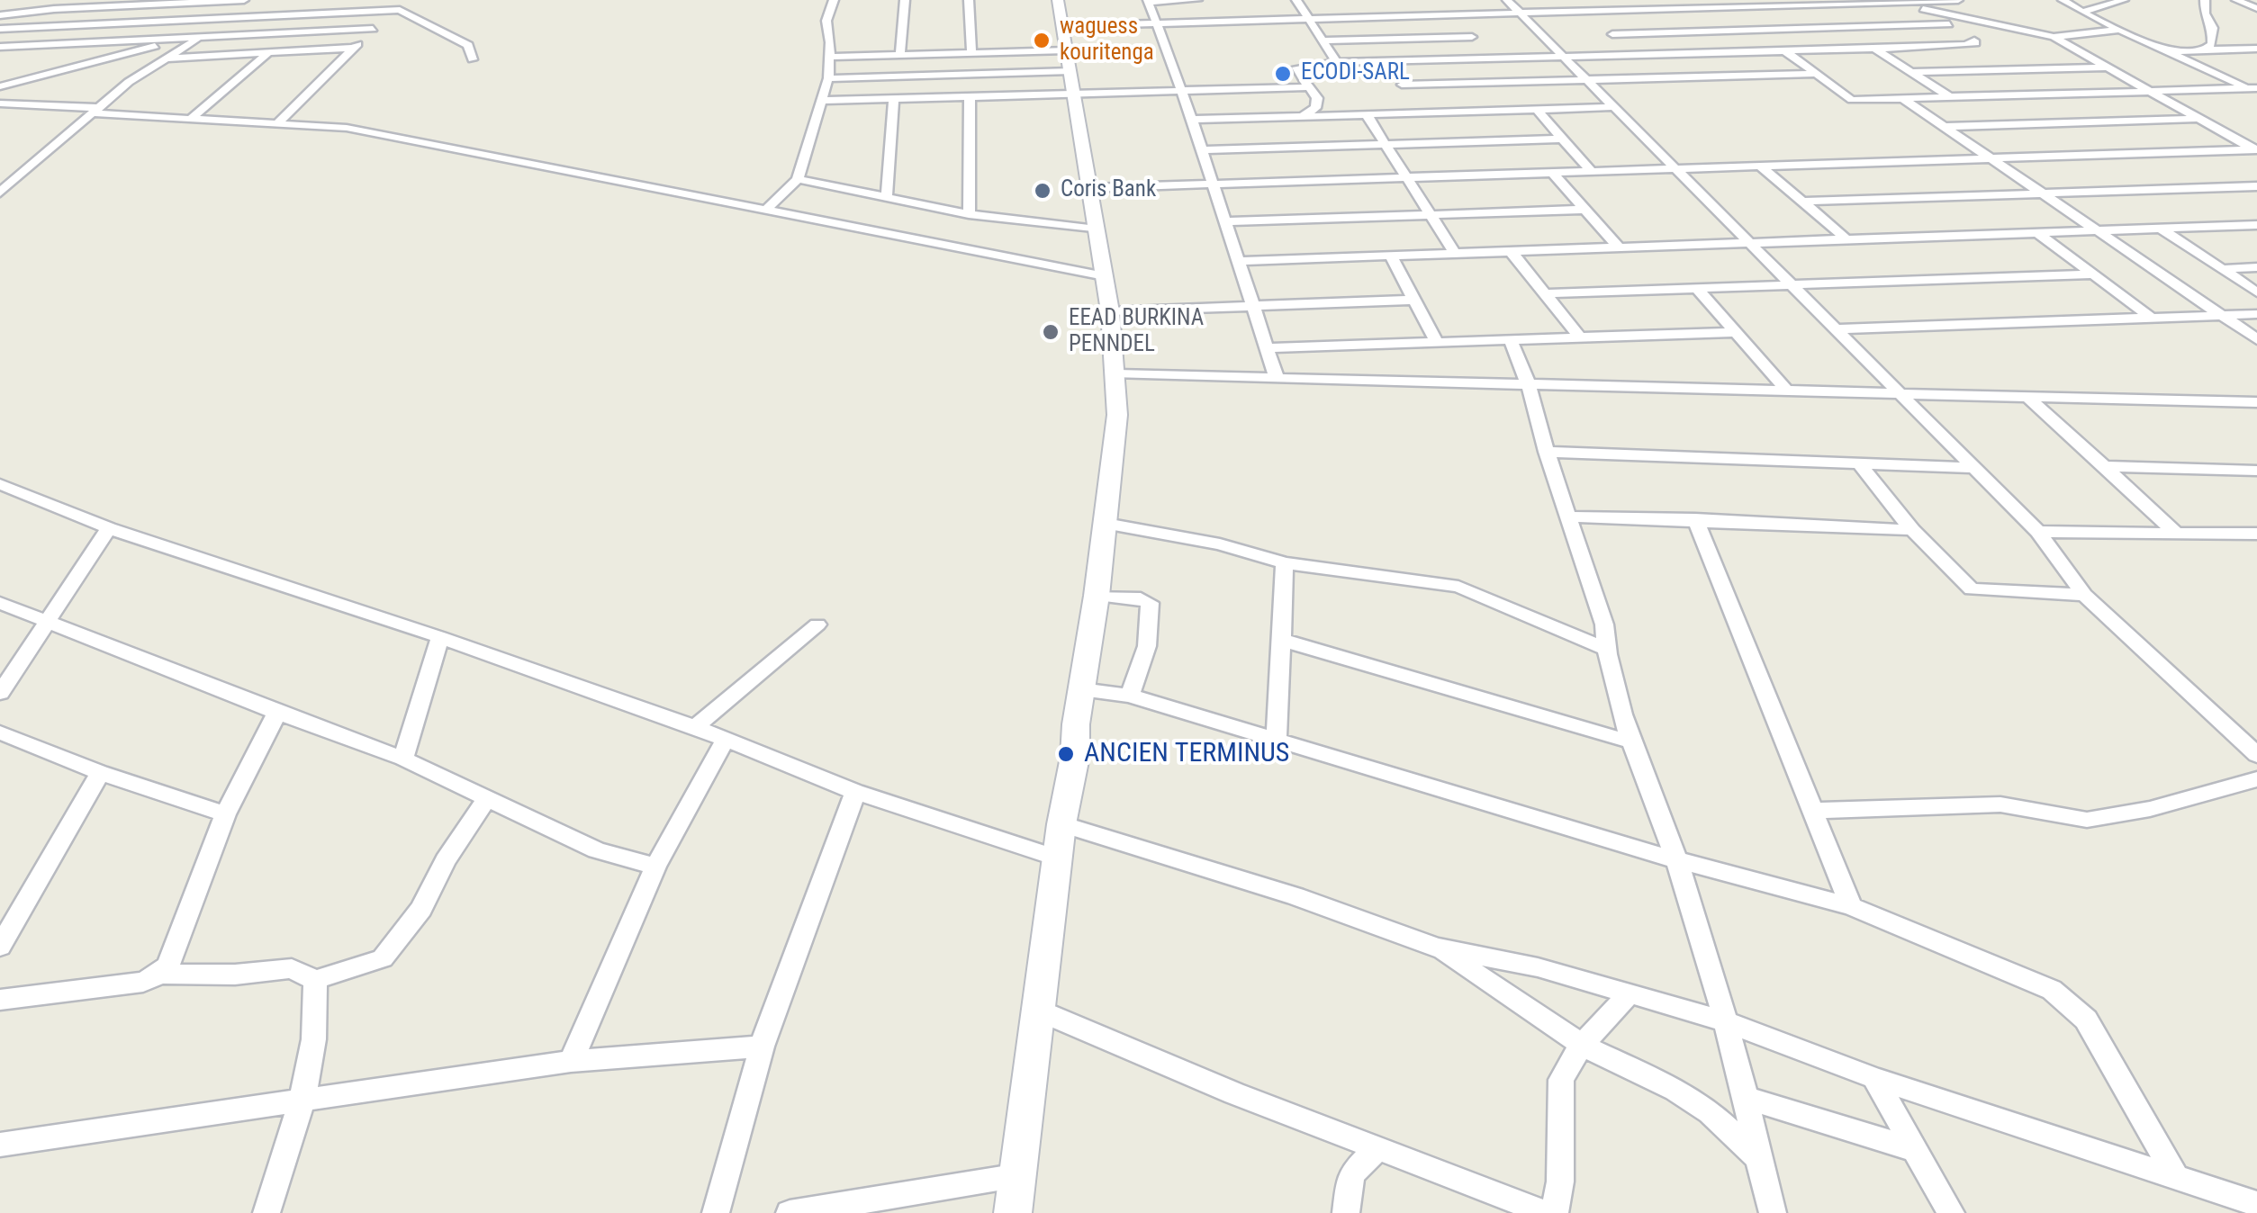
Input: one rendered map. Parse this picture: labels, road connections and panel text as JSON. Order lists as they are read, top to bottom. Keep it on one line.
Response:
{"places":["waguess kouritenga","ECODI-SARL","Coris Bank","EEAD BURKINA PENNDEL","ANCIEN TERMINUS"]}
